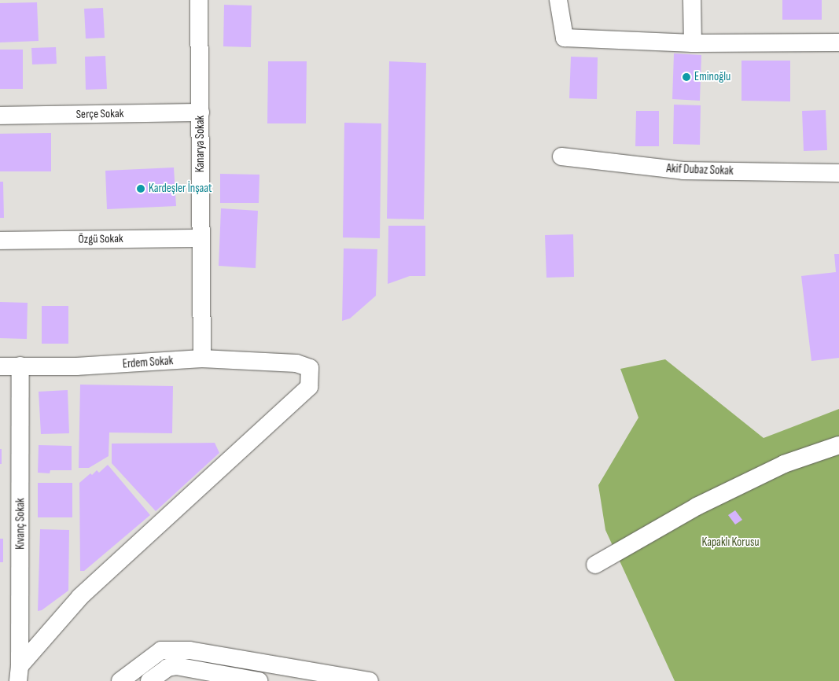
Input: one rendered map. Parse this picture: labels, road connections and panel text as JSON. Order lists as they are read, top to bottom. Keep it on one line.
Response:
{"streets":{"street":["Serçe Sokak","Kanarya Sokak","Akif Dubaz Sokak","Özgü Sokak","Erdem Sokak","Kıvanç Sokak"]},"crossings":[["Serçe Sokak","Kanarya Sokak"],["Kanarya Sokak","Özgü Sokak"],["Kanarya Sokak","Erdem Sokak"],["Erdem Sokak","Kıvanç Sokak"]],"parks":["Kapaklı Korusu"],"places":["Eminoğlu","Kardeşler İnşaat"]}
